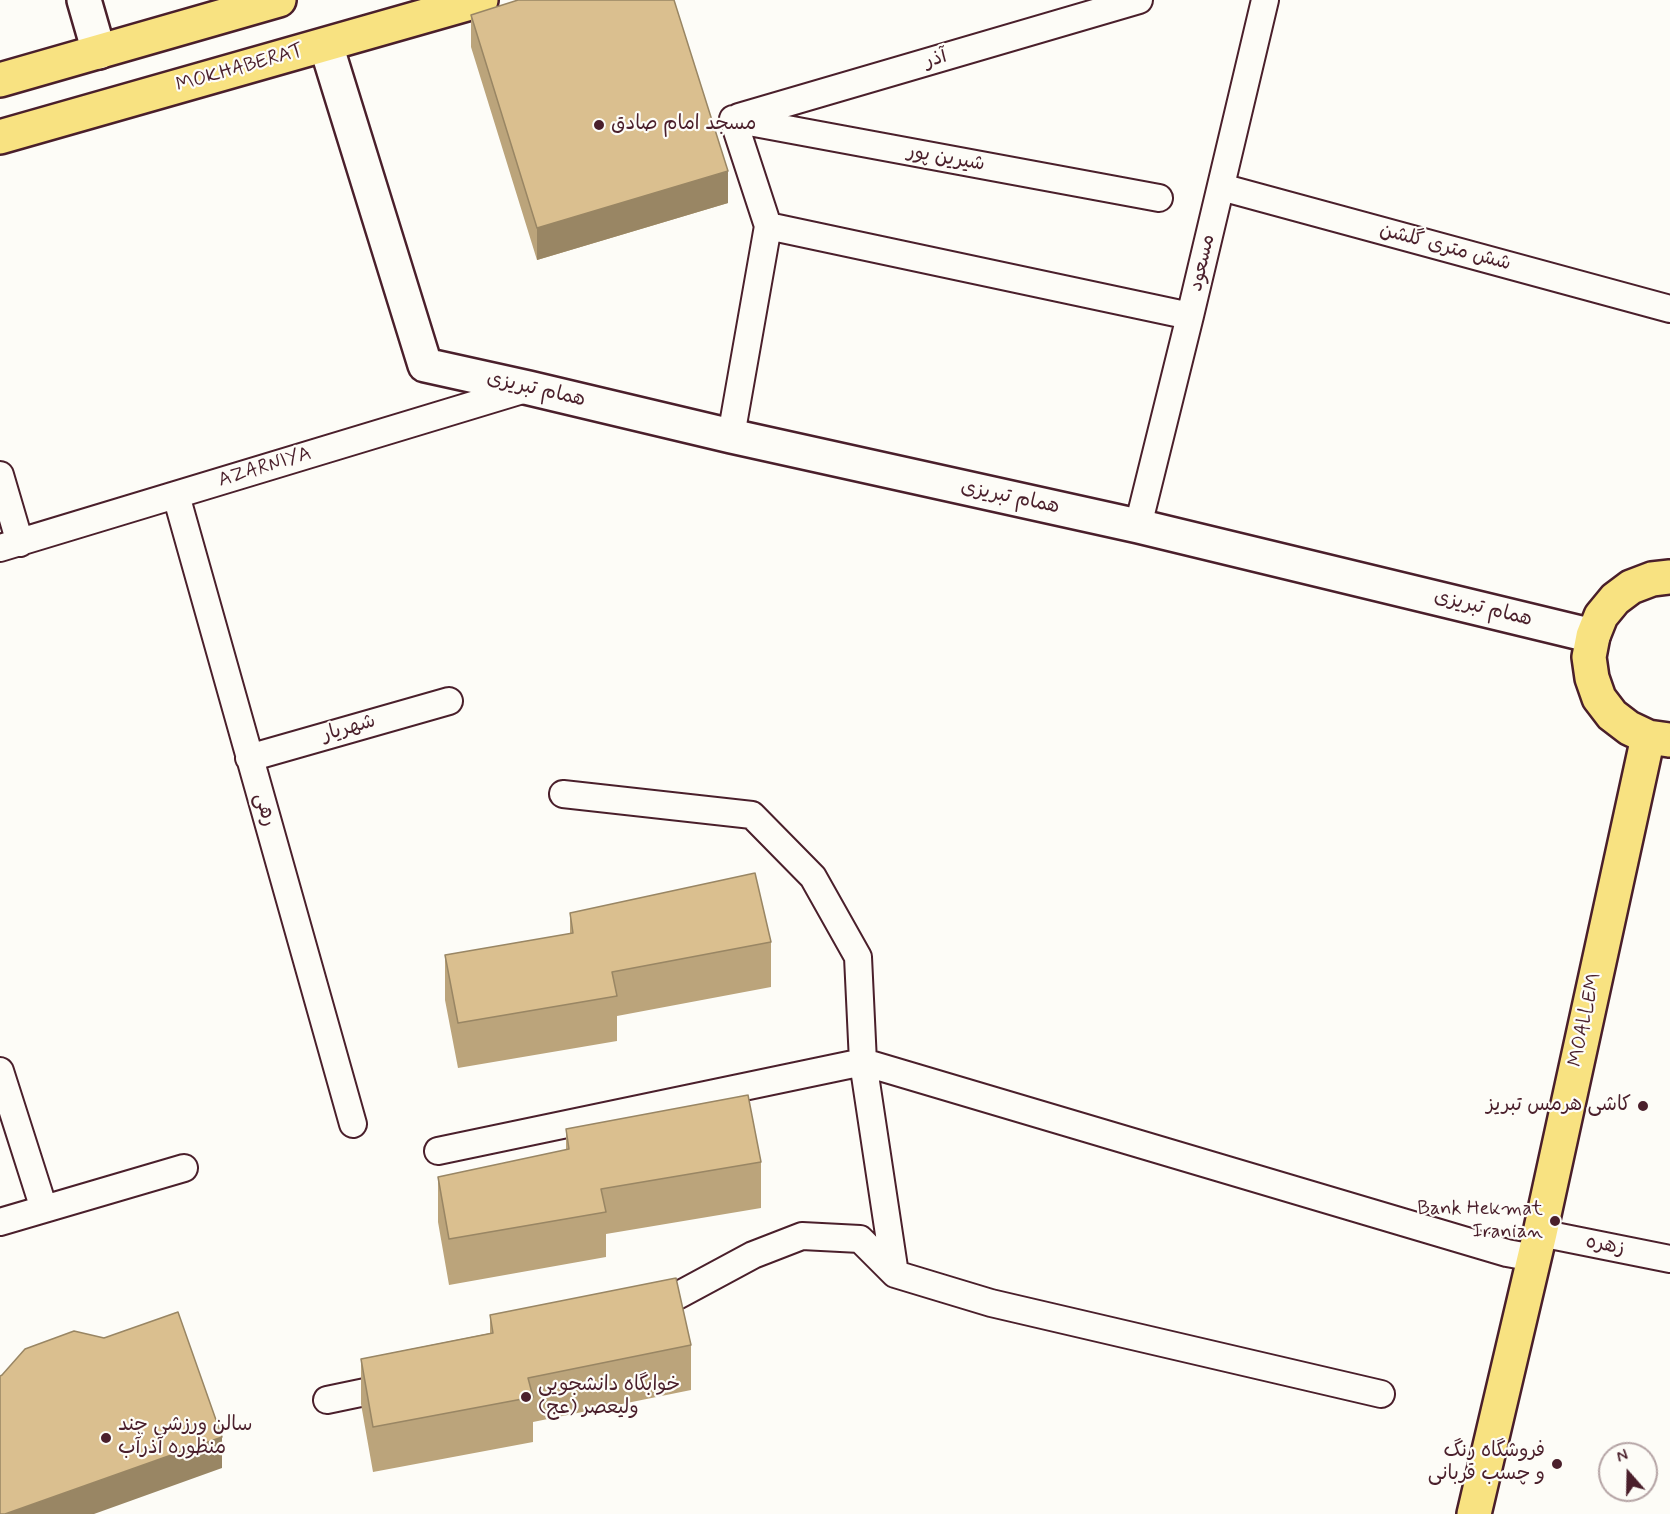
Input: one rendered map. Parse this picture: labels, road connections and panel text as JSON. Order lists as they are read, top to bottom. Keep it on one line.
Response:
{"streets":{"main road":["MOKHABERAT","MOALLEM"],"street":["آذر","شیرین پور","شش متری گلشن","مسعود","همام تبریزی","AZARNIYA","شهریار","رهی","زهره"]},"crossings":[["آذر","شیرین پور"],["MOKHABERAT","همام تبریزی"],["شش متری گلشن","مسعود"],["مسعود","همام تبریزی"],["همام تبریزی","AZARNIYA"],["AZARNIYA","رهی"],["شهریار","رهی"],["MOALLEM","زهره"]],"places":["مسجد امام صادق","کاشی هرمس تبریز","Bank Hekmat Iranian","خوابگاه دانشجویی ولیعصر (عج)","سالن ورزشی چند منظوره آذرآب","فروشگاه رنگ و چسب قربانی"],"north":"top"}
